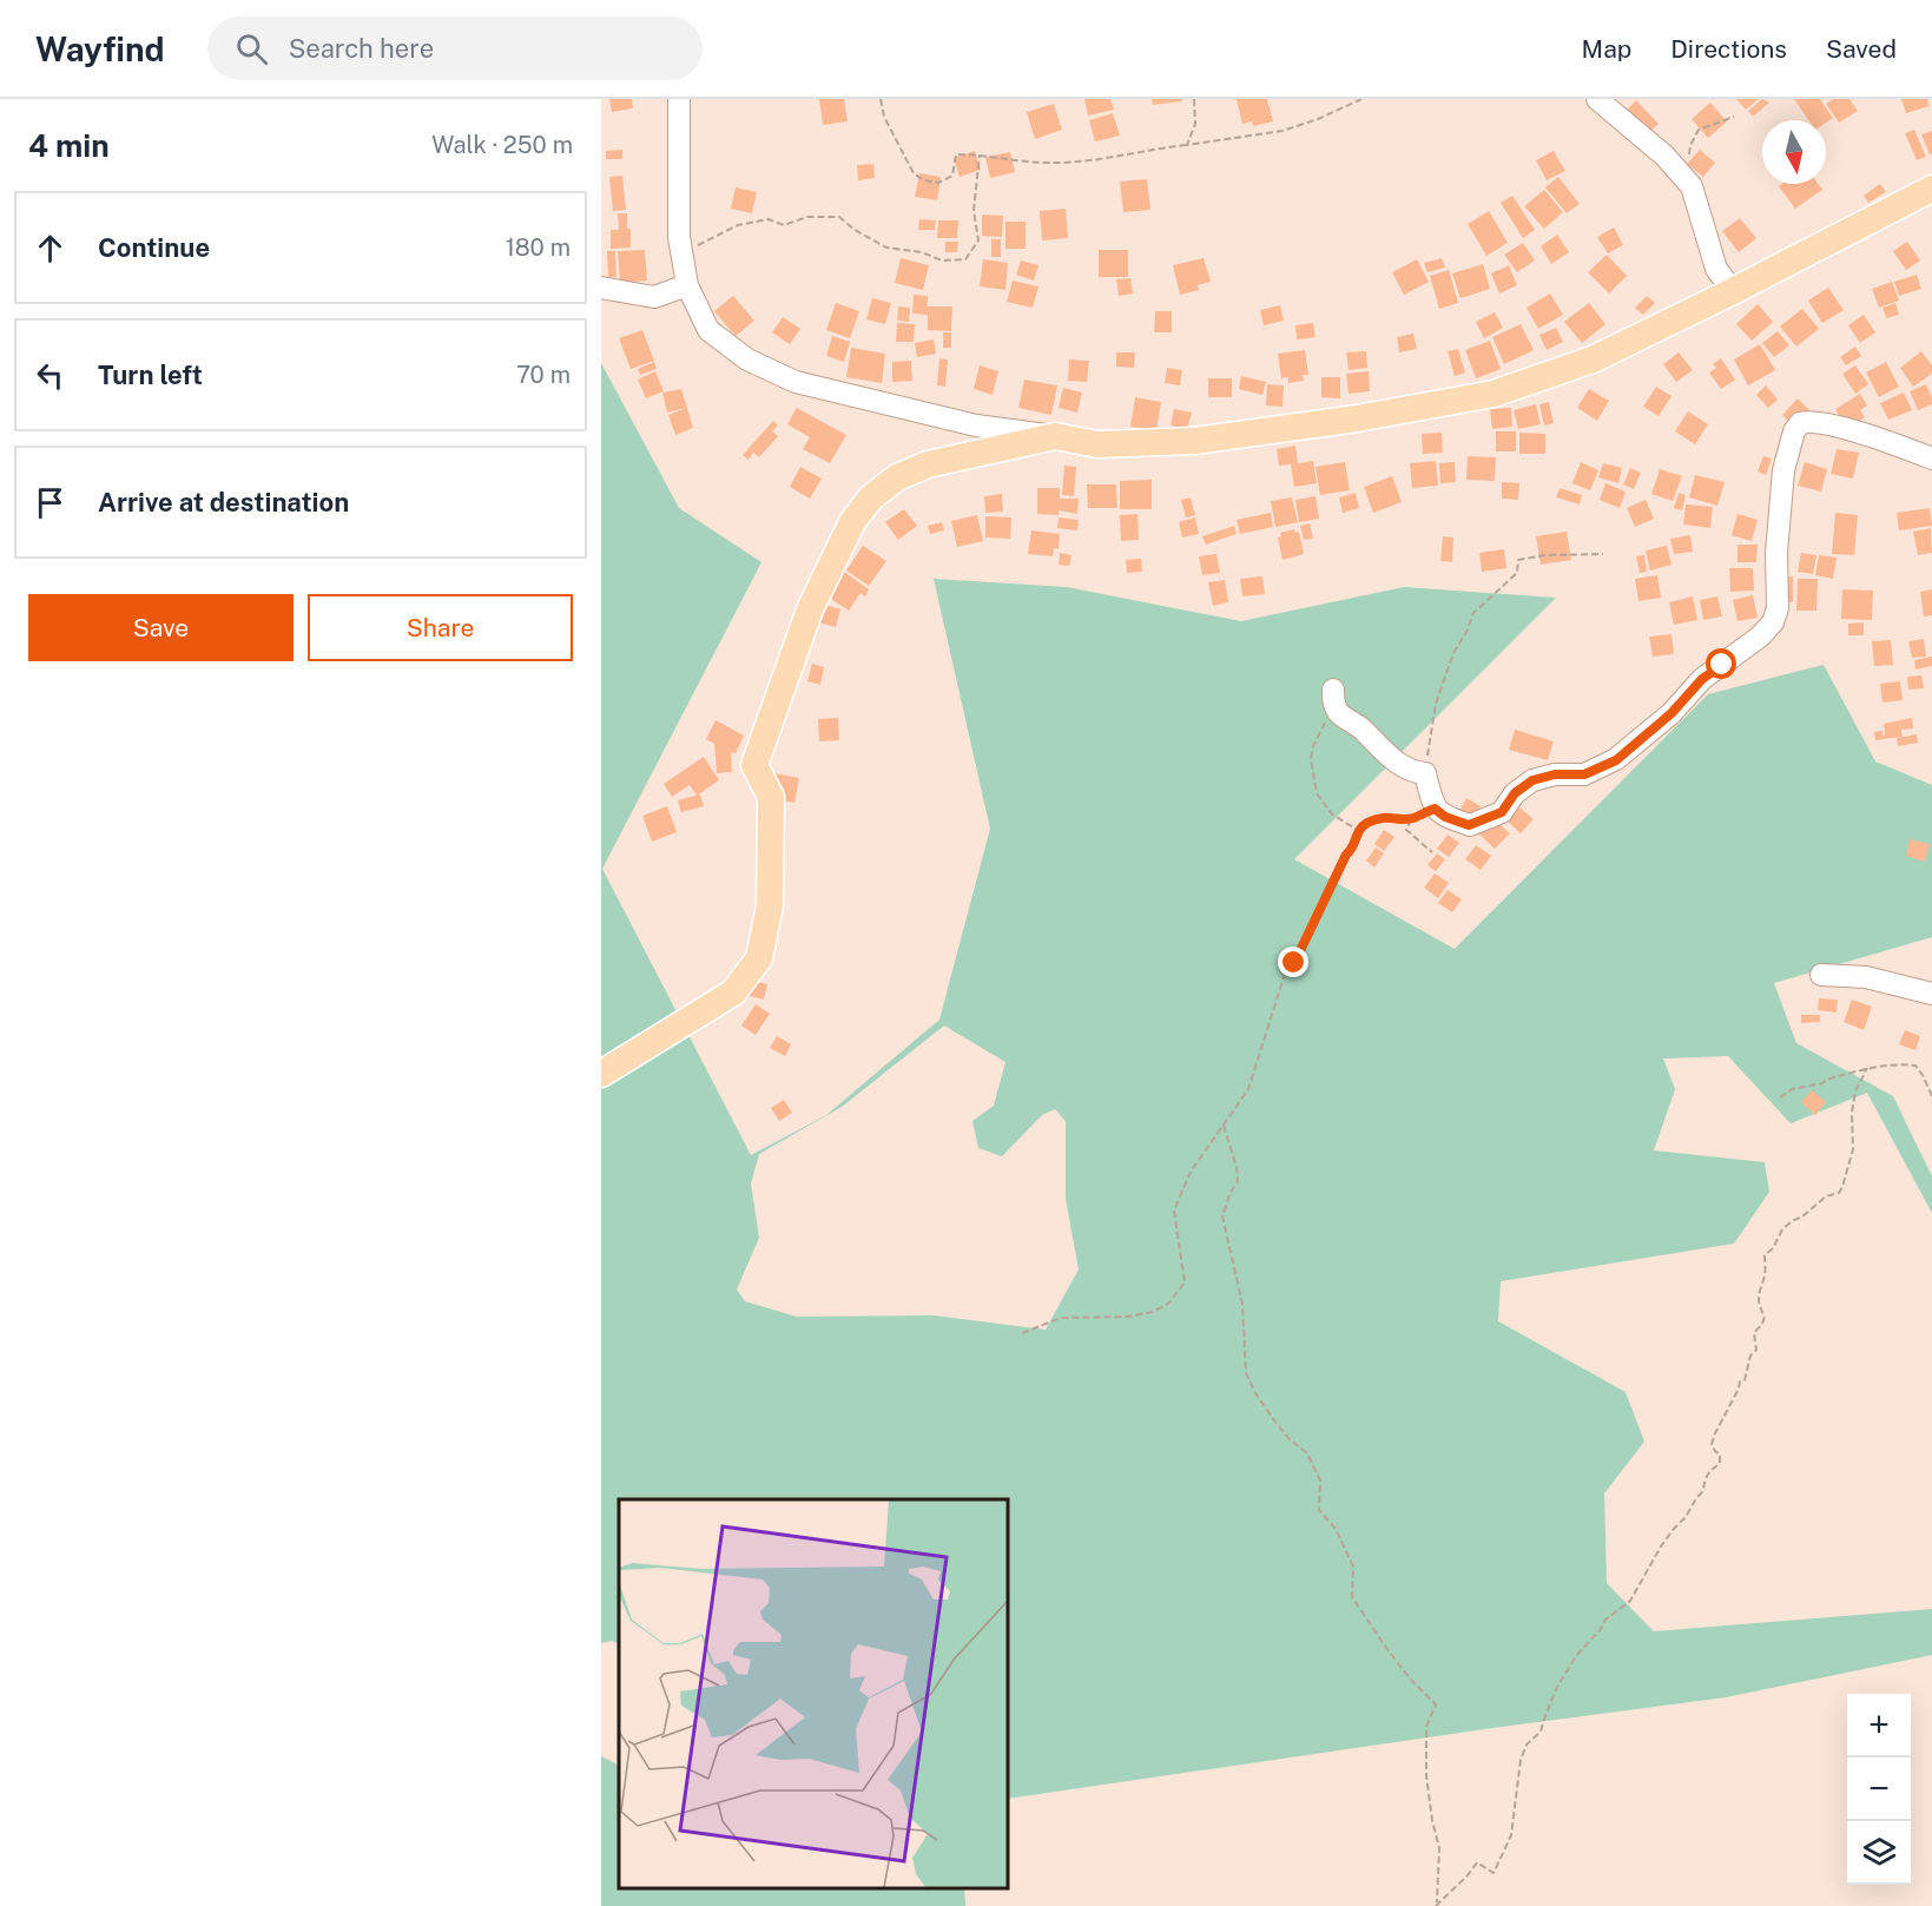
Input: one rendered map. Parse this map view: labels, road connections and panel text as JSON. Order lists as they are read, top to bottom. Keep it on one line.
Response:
{"north":"bottom","page":{"header":"Wayfind","search":"Search here","nav":["Map","Directions","Saved"],"heading":["4 min","Walk · 250 m"],"list":[["Continue","180 m"],["Turn left","70 m"],"Arrive at destination"],"buttons":["Save","Share"],"map_buttons":["+","−"]}}
